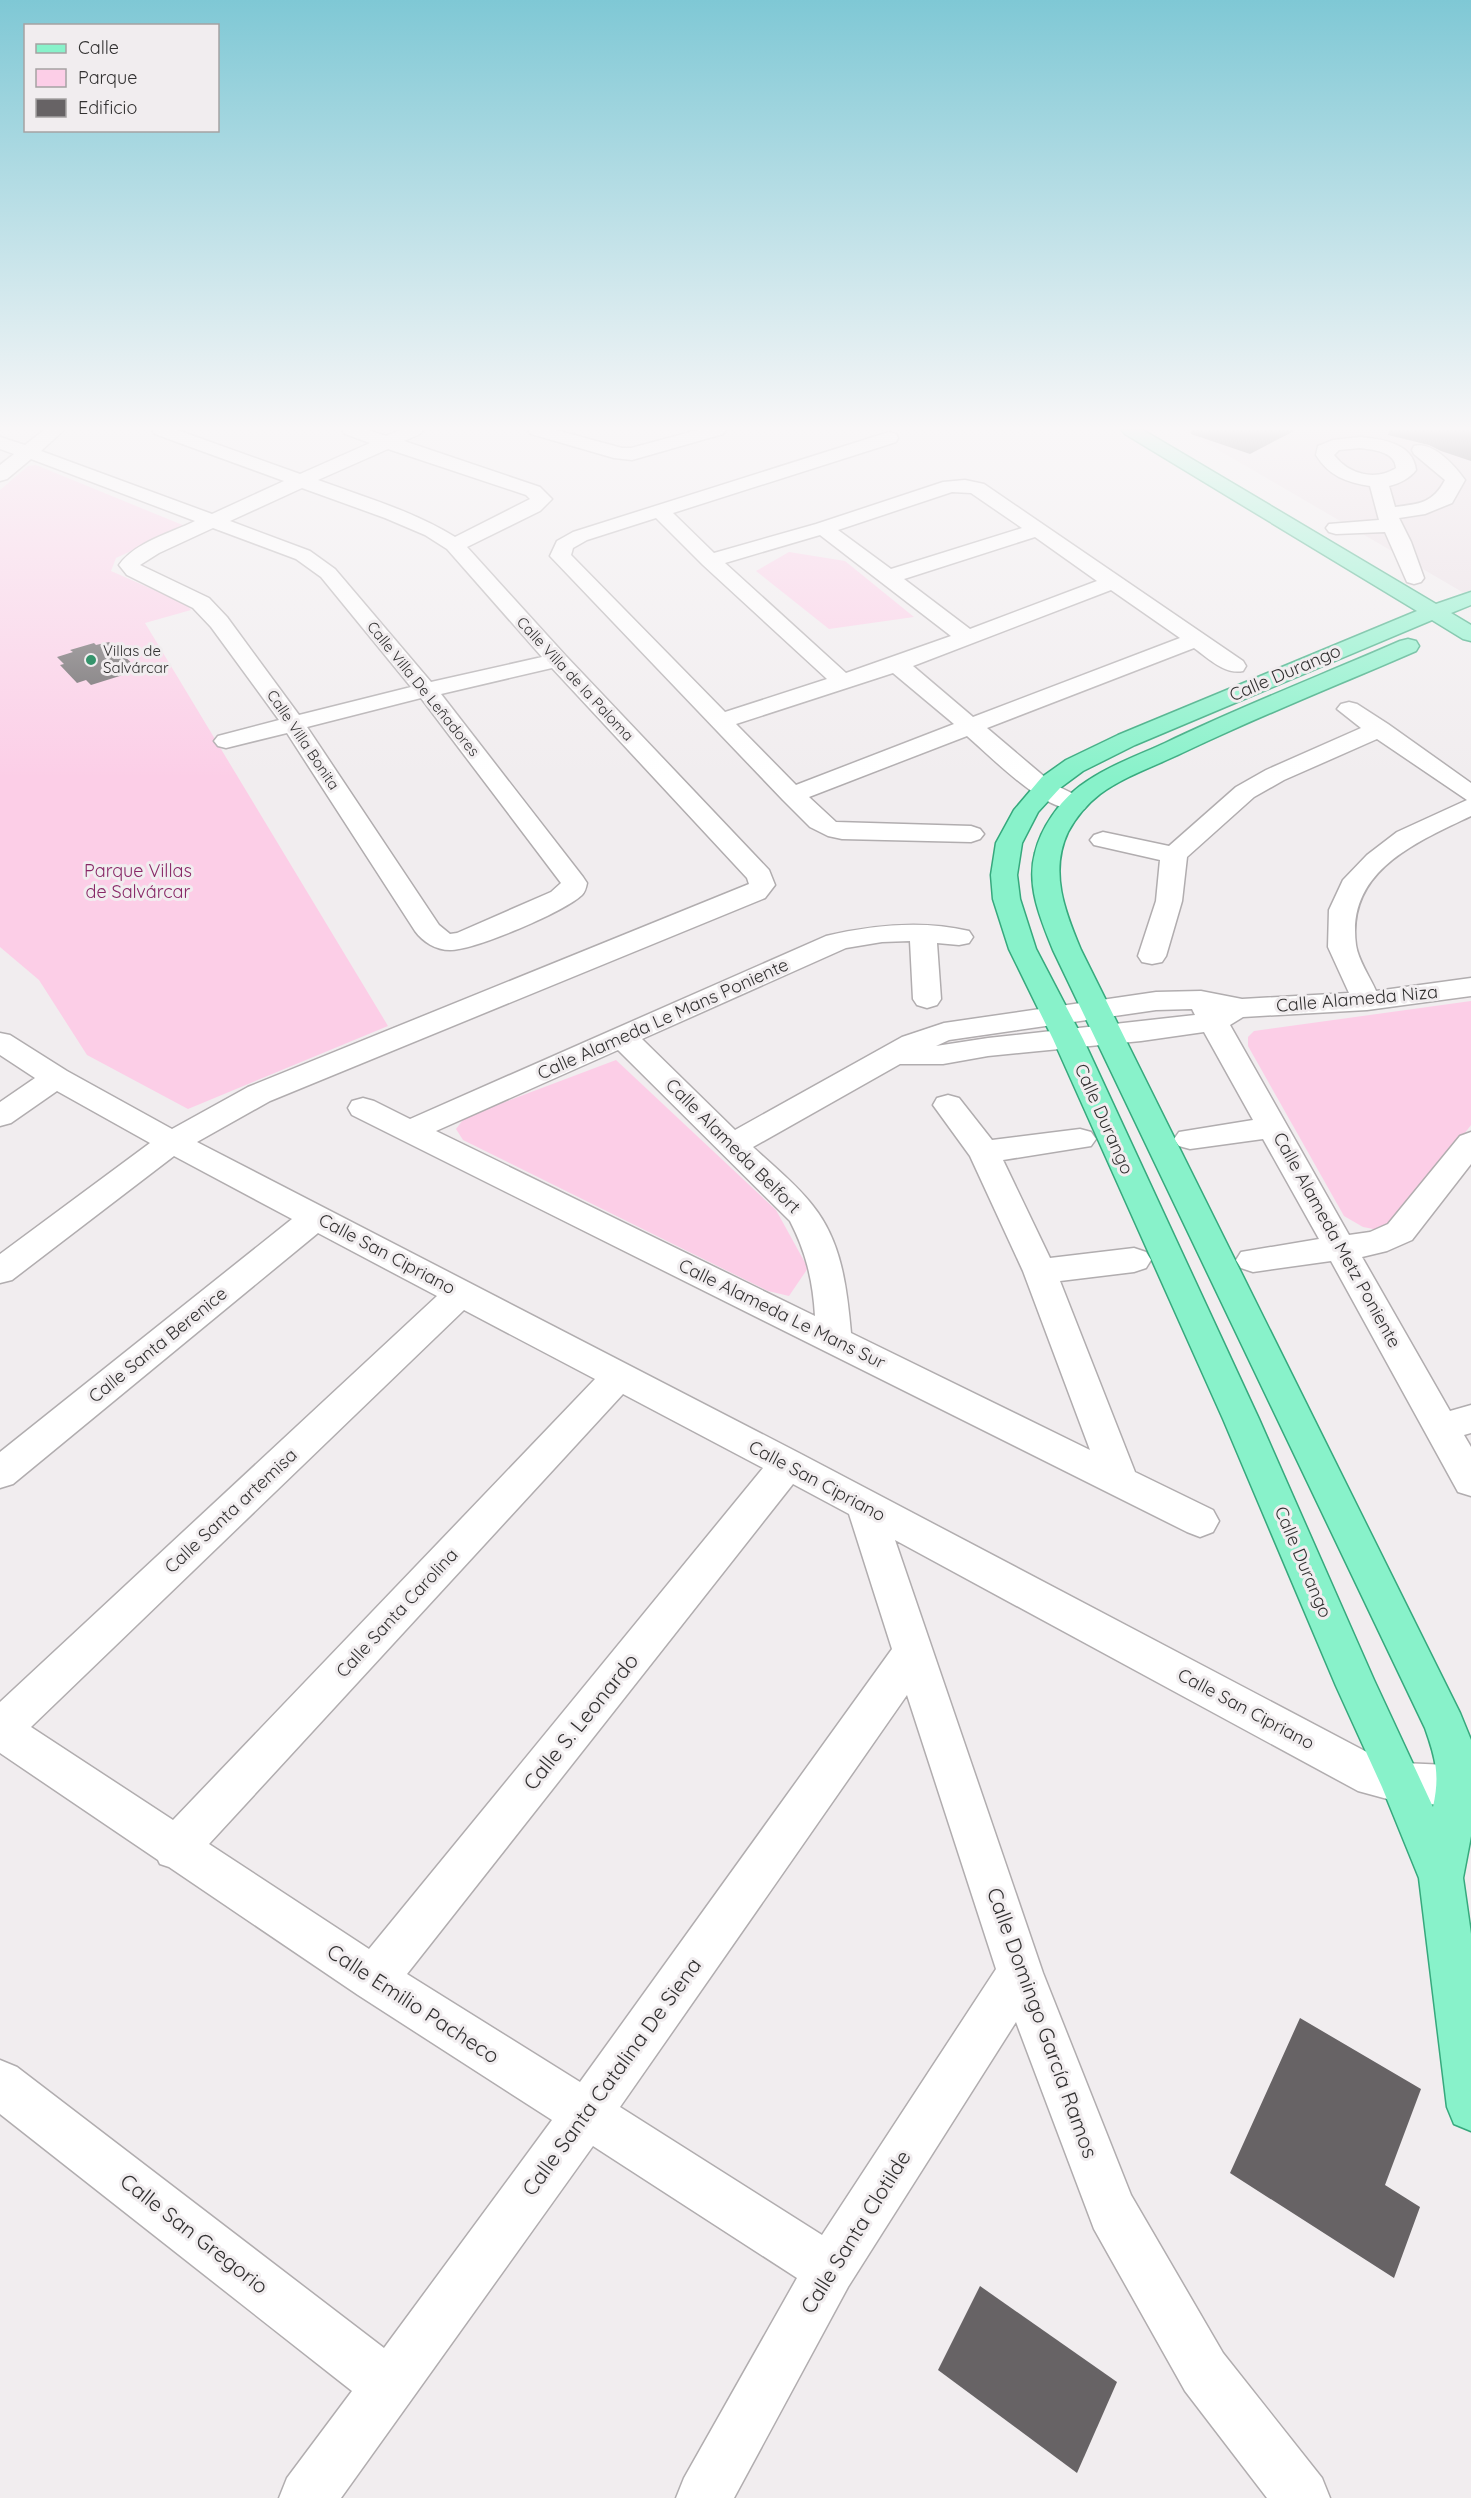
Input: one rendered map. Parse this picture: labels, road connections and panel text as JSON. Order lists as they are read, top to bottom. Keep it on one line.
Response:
{"streets":{"main road":["Calle Durango"],"street":["Calle Villa de la Paloma","Calle Villa De Leñadores","Calle Villa Bonita","Calle Alameda Niza","Calle Alameda Le Mans Poniente","Calle Alameda Belfort","Calle Alameda Metz Poniente","Calle San Cipriano","Calle Alameda Le Mans Sur","Calle Santa Berenice","Calle Santa artemisa","Calle Santa Carolina","Calle S. Leonardo","Calle Emilio Pacheco","Calle Domingo García Ramos","Calle Santa Catalina De Siena","Calle Santa Clotilde","Calle San Gregorio"]},"crossings":[["Calle Durango","Calle Alameda Niza"],["Calle Durango","Calle San Cipriano"],["Calle Villa de la Paloma","Calle San Cipriano"],["Calle Villa De Leñadores","Calle Villa Bonita"],["Calle Alameda Niza","Calle Alameda Belfort"],["Calle Alameda Niza","Calle Alameda Metz Poniente"],["Calle Alameda Le Mans Poniente","Calle Alameda Belfort"],["Calle Alameda Le Mans Poniente","Calle Alameda Le Mans Sur"],["Calle Alameda Belfort","Calle Alameda Le Mans Sur"],["Calle San Cipriano","Calle Santa Berenice"],["Calle San Cipriano","Calle Santa artemisa"],["Calle San Cipriano","Calle Santa Carolina"],["Calle San Cipriano","Calle S. Leonardo"],["Calle San Cipriano","Calle Domingo García Ramos"],["Calle Santa artemisa","Calle Emilio Pacheco"],["Calle Santa Carolina","Calle Emilio Pacheco"],["Calle S. Leonardo","Calle Emilio Pacheco"],["Calle Emilio Pacheco","Calle Santa Catalina De Siena"],["Calle Emilio Pacheco","Calle Santa Clotilde"],["Calle Domingo García Ramos","Calle Santa Catalina De Siena"],["Calle Domingo García Ramos","Calle Santa Clotilde"],["Calle Santa Catalina De Siena","Calle San Gregorio"]],"parks":["Parque Villas de Salvárcar"],"places":["Villas de Salvárcar"],"legend":["Calle","Parque","Edificio"]}
